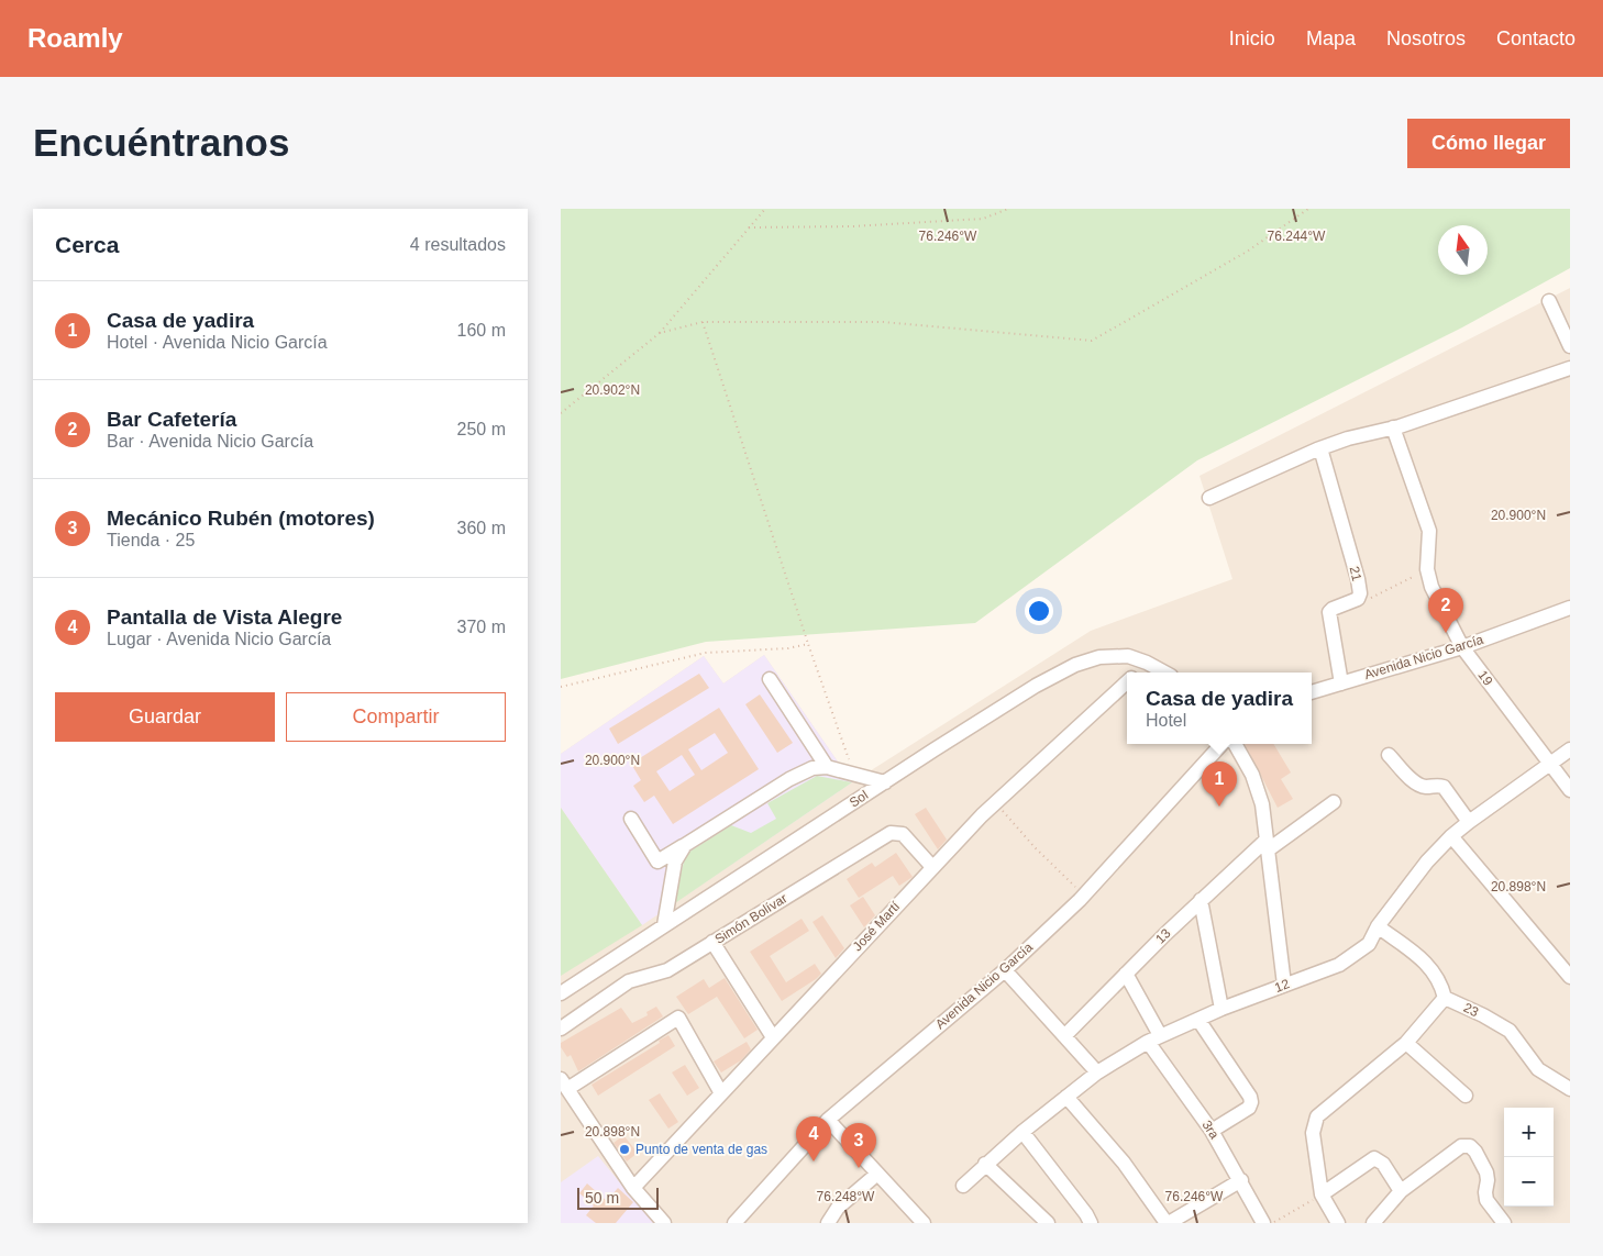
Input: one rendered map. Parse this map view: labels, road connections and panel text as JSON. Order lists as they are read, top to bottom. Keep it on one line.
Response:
{"streets":{"street":["21","Avenida Nicio García","19","Sol","Simón Bolívar","José Martí","13","12","23","3ra"]},"crossings":[["21","Avenida Nicio García"],["Avenida Nicio García","19"],["19","12"],["Sol","José Martí"],["Simón Bolívar","José Martí"],["13","3ra"],["12","3ra"]],"places":["Punto de venta de gas"],"scale_bar":"50 m","north":"top","page":{"header":"Roamly","nav":["Inicio","Mapa","Nosotros","Contacto"],"buttons":["Cómo llegar",["Guardar","Compartir"]],"title":"Encuéntranos","heading":["Cerca","4 resultados"],"list":[{"mark":"1","name":"Casa de yadira","note":"Hotel · Avenida Nicio García","value":"160 m"},{"mark":"2","name":"Bar Cafetería","note":"Bar · Avenida Nicio García","value":"250 m"},{"mark":"3","name":"Mecánico Rubén (motores)","note":"Tienda · 25","value":"360 m"},{"mark":"4","name":"Pantalla de Vista Alegre","note":"Lugar · Avenida Nicio García","value":"370 m"}],"pins":["2","1","4","3"],"popup":["Casa de yadira","Hotel"],"map_buttons":["+","−"],"scale":"50 m"},"coordinates":["76.246°W","76.244°W","20.902°N","20.900°N","20.898°N","76.248°W"]}
